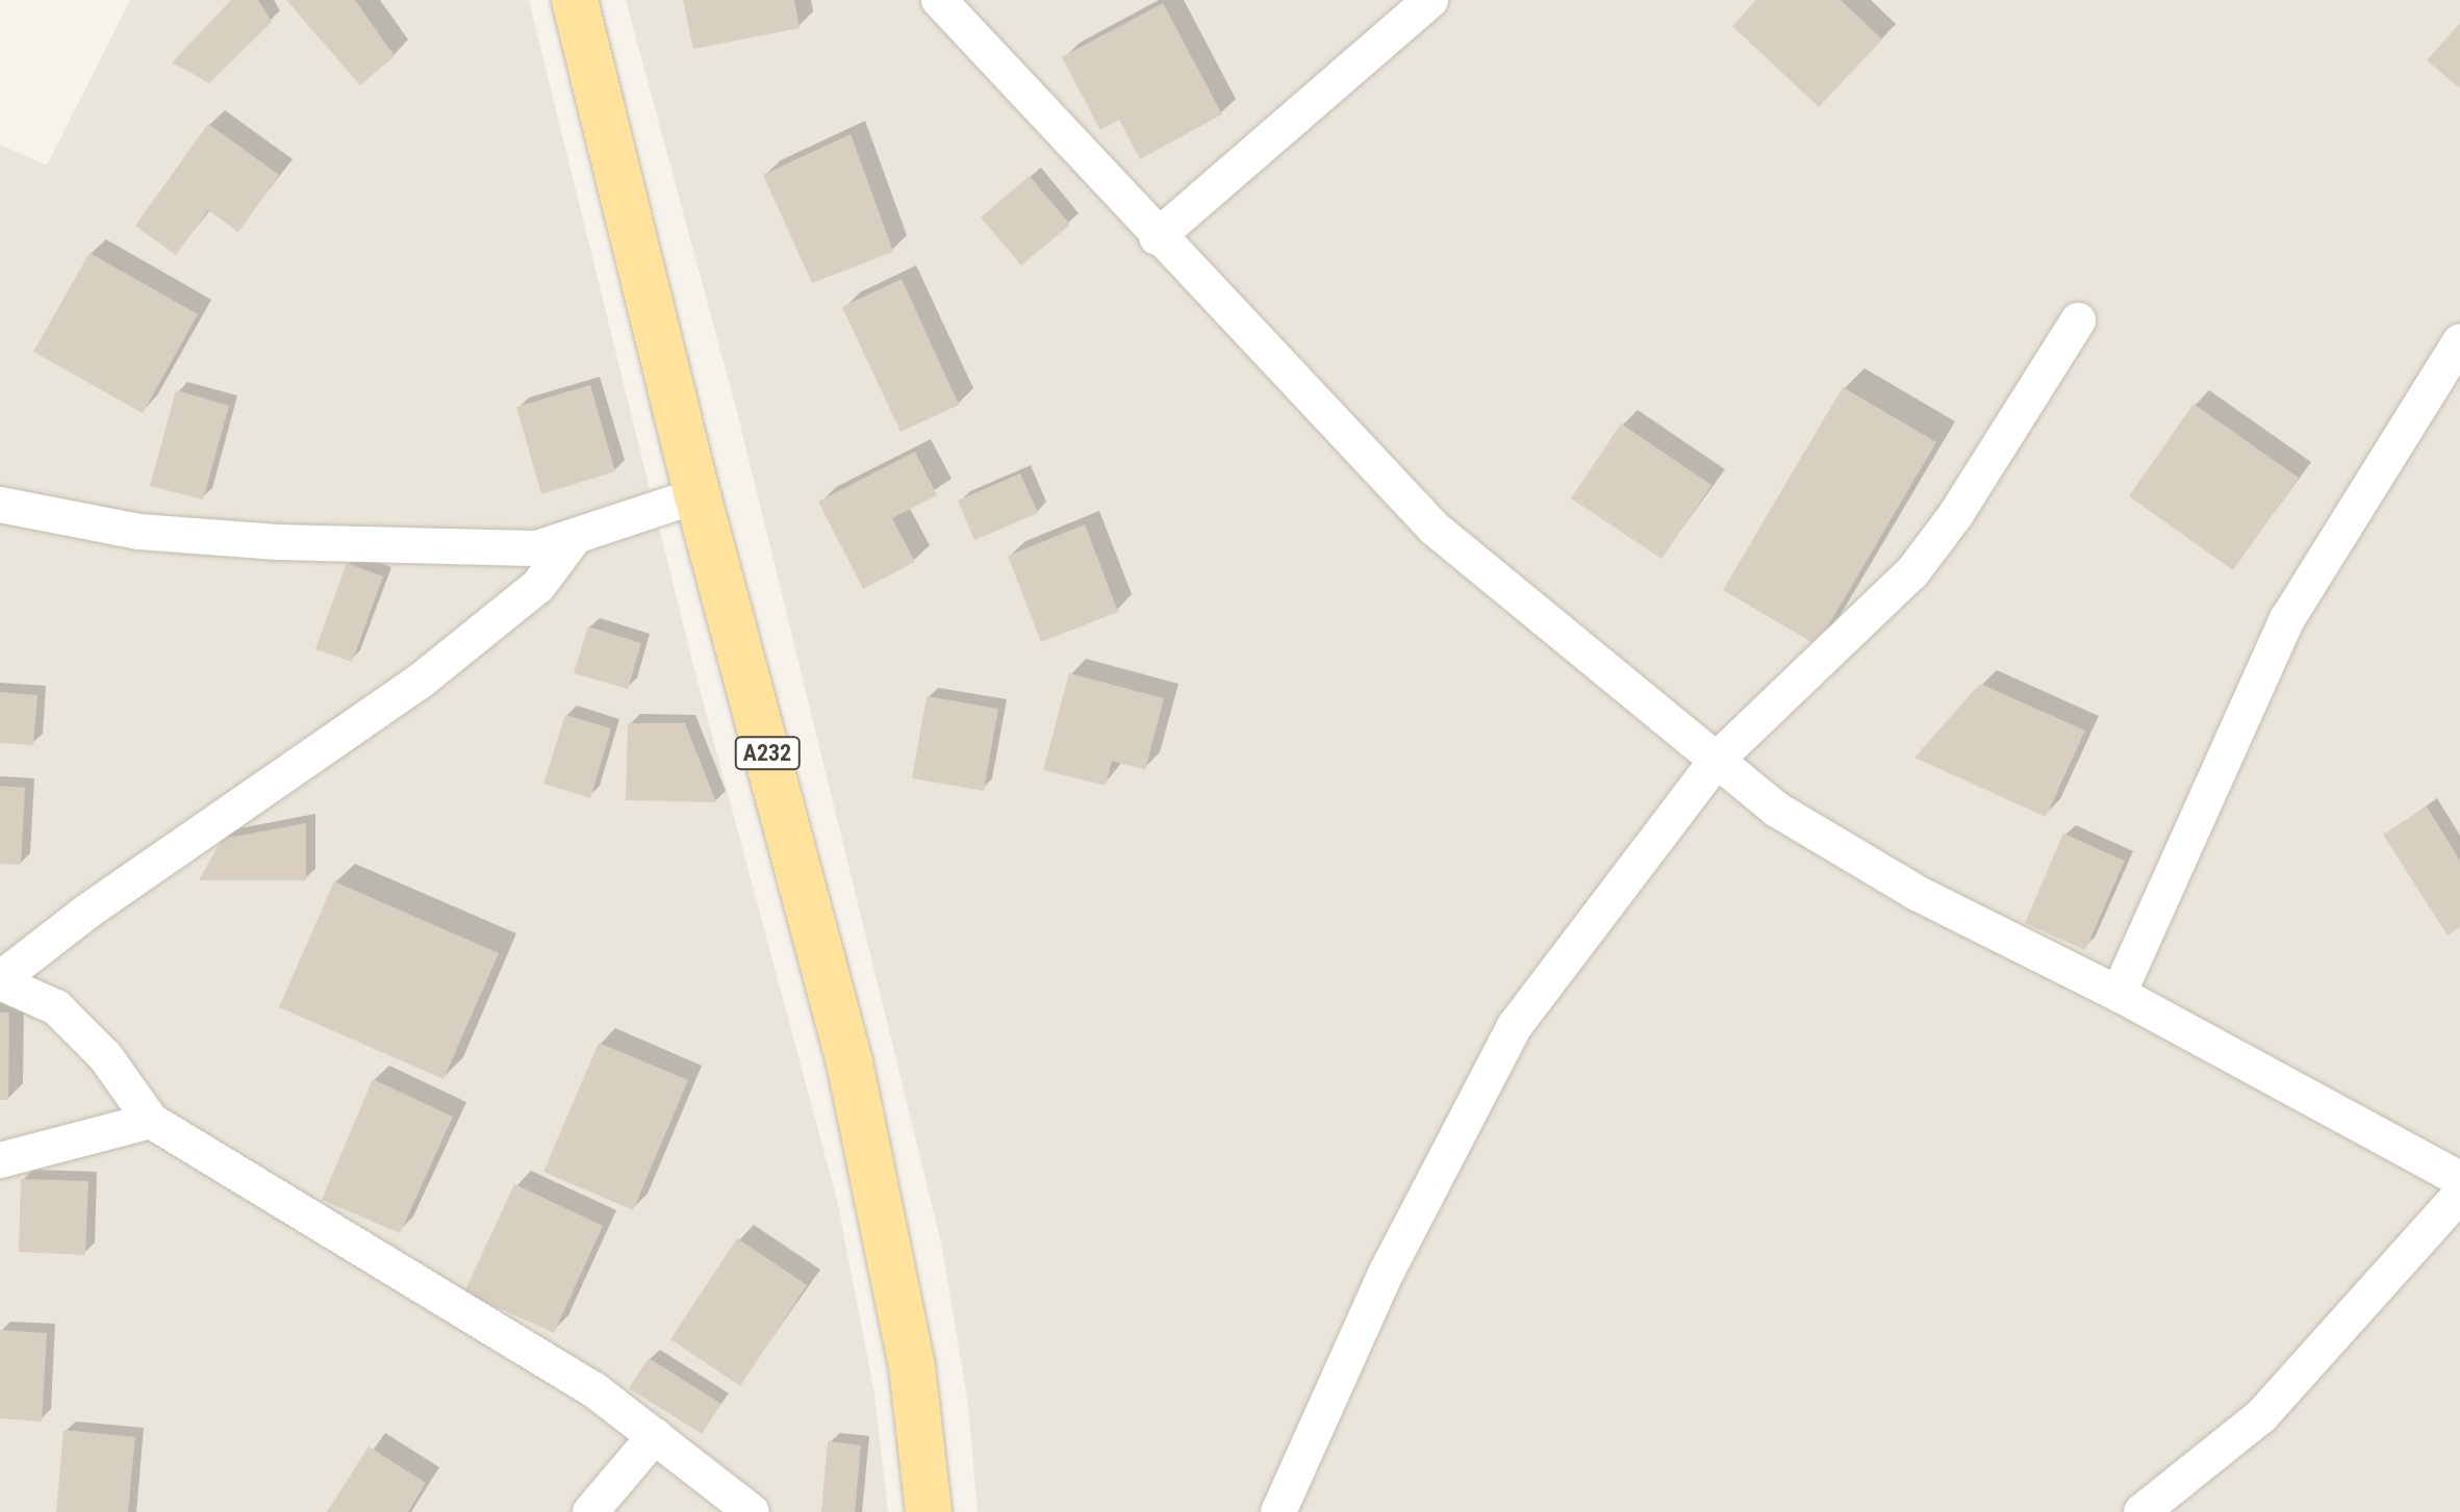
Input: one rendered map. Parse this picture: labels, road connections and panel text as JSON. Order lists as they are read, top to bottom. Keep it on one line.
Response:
{"streets":{"main road":["A232"]}}
